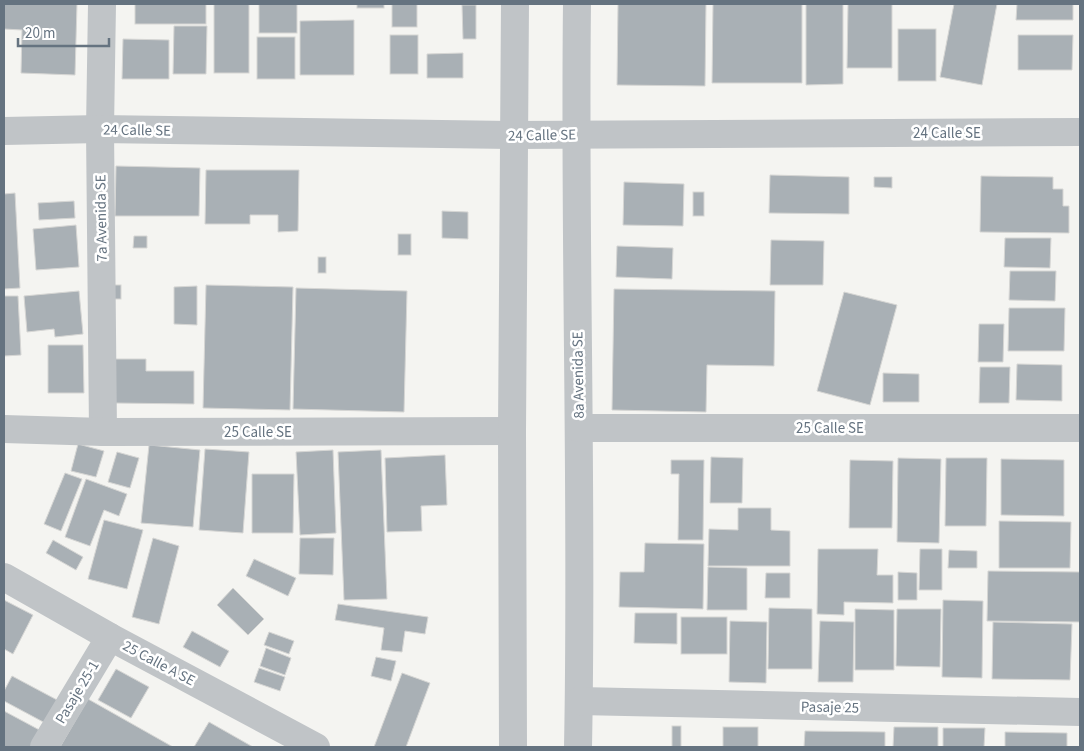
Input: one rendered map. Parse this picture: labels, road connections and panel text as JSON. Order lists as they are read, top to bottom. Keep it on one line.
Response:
{"streets":{"street":["24 Calle SE","7a Avenida SE","8a Avenida SE","25 Calle SE","25 Calle A SE","Pasaje 25-1","Pasaje 25"]},"crossings":[["24 Calle SE","7a Avenida SE"],["24 Calle SE","8a Avenida SE"],["7a Avenida SE","25 Calle SE"],["8a Avenida SE","25 Calle SE"],["8a Avenida SE","Pasaje 25"],["25 Calle A SE","Pasaje 25-1"]],"scale_bar":"20 m"}
